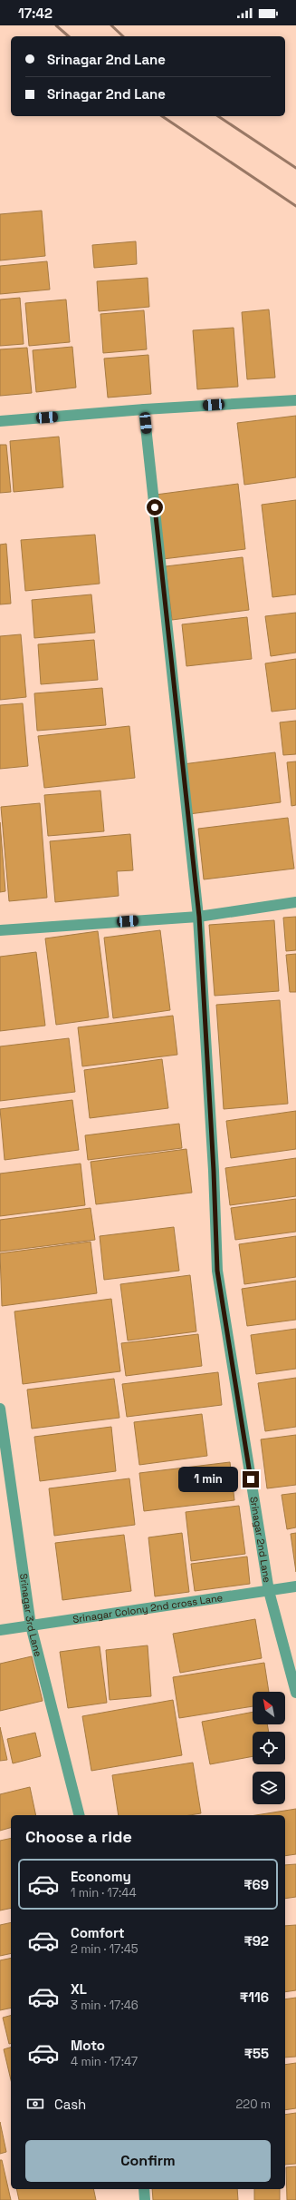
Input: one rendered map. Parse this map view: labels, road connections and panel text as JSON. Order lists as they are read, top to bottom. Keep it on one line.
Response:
{"streets":{"street":["Srinagar 2nd Lane","Srinagar Colony 2nd cross Lane","Srinagar 3rd Lane"]},"crossings":[["Srinagar 2nd Lane","Srinagar Colony 2nd cross Lane"],["Srinagar Colony 2nd cross Lane","Srinagar 3rd Lane"]],"north":"top left","page":{"status":"17:42","banner":["Srinagar 2nd Lane","Srinagar 2nd Lane"],"bubble":"1 min","heading":"Choose a ride","list":[{"name":"Economy","note":"1 min · 17:44","value":"₹69"},{"name":"Comfort","note":"2 min · 17:45","value":"₹92"},{"name":"XL","note":"3 min · 17:46","value":"₹116"},{"name":"Moto","note":"4 min · 17:47","value":"₹55"}],"pay":["Cash","220 m"],"buttons":"Confirm"}}
